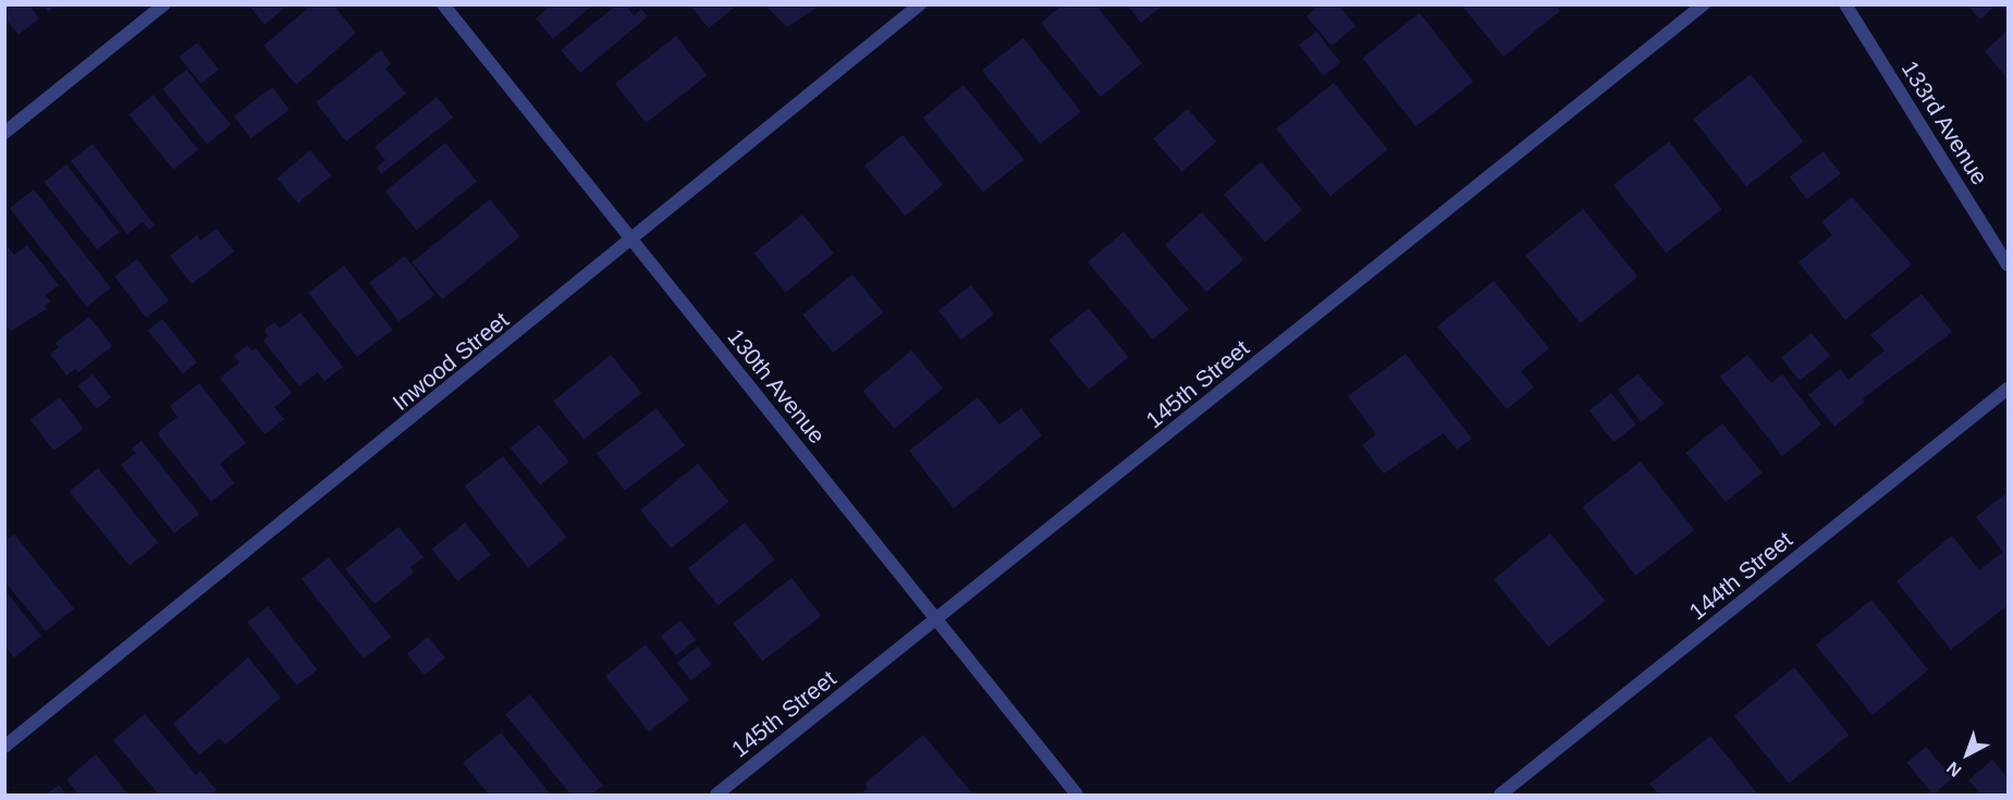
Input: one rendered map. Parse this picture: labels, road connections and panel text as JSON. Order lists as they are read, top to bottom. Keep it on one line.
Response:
{"streets":{"street":["133rd Avenue","Inwood Street","145th Street","130th Avenue","144th Street"]},"crossings":[["Inwood Street","130th Avenue"],["145th Street","130th Avenue"]],"north":"bottom left"}
